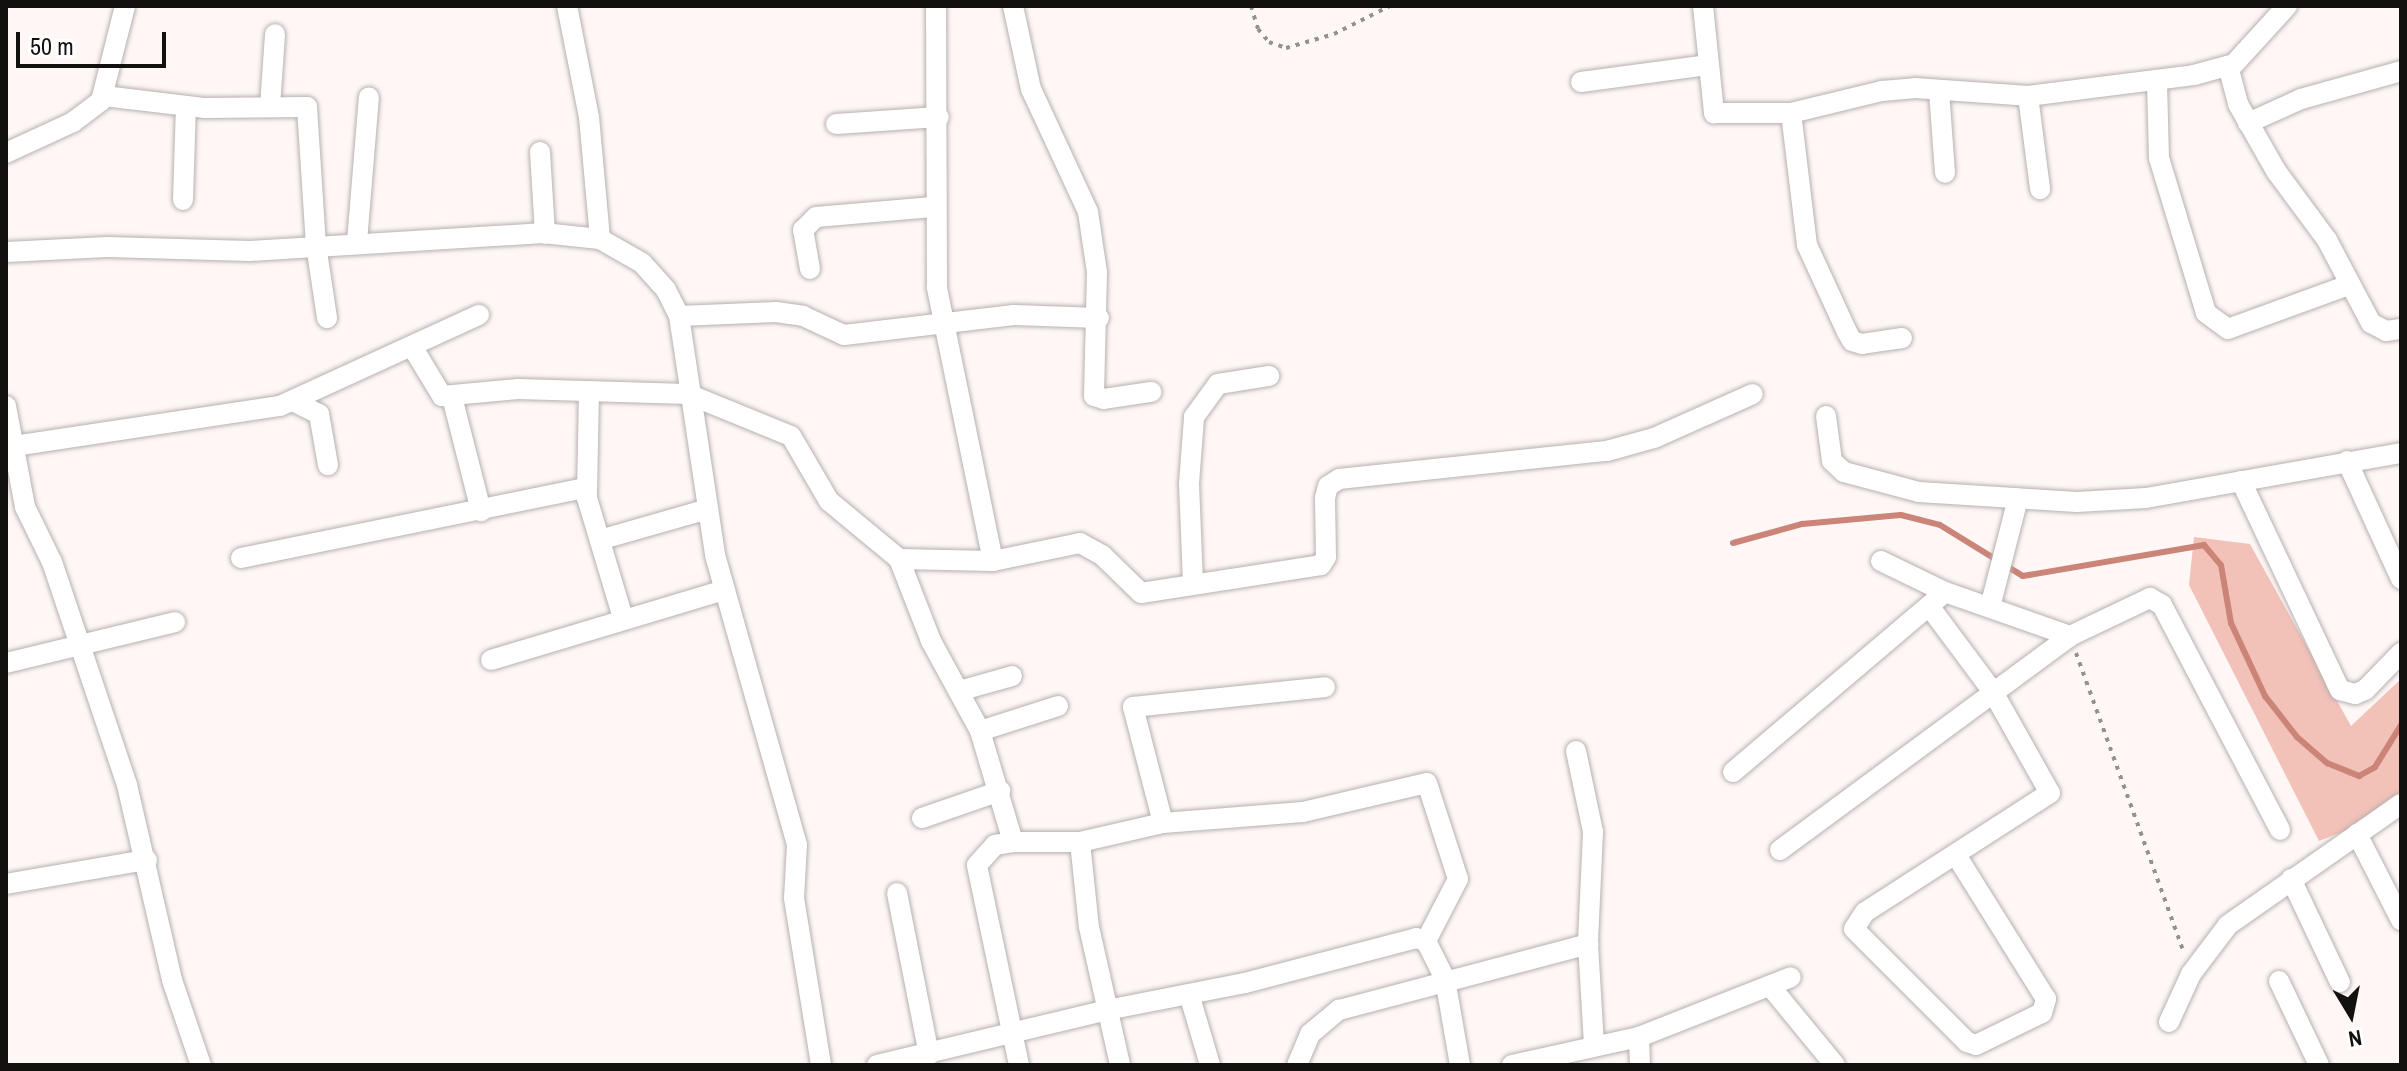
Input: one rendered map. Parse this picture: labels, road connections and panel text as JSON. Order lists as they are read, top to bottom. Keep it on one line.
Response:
{"scale_bar":"50 m","north":"bottom"}
